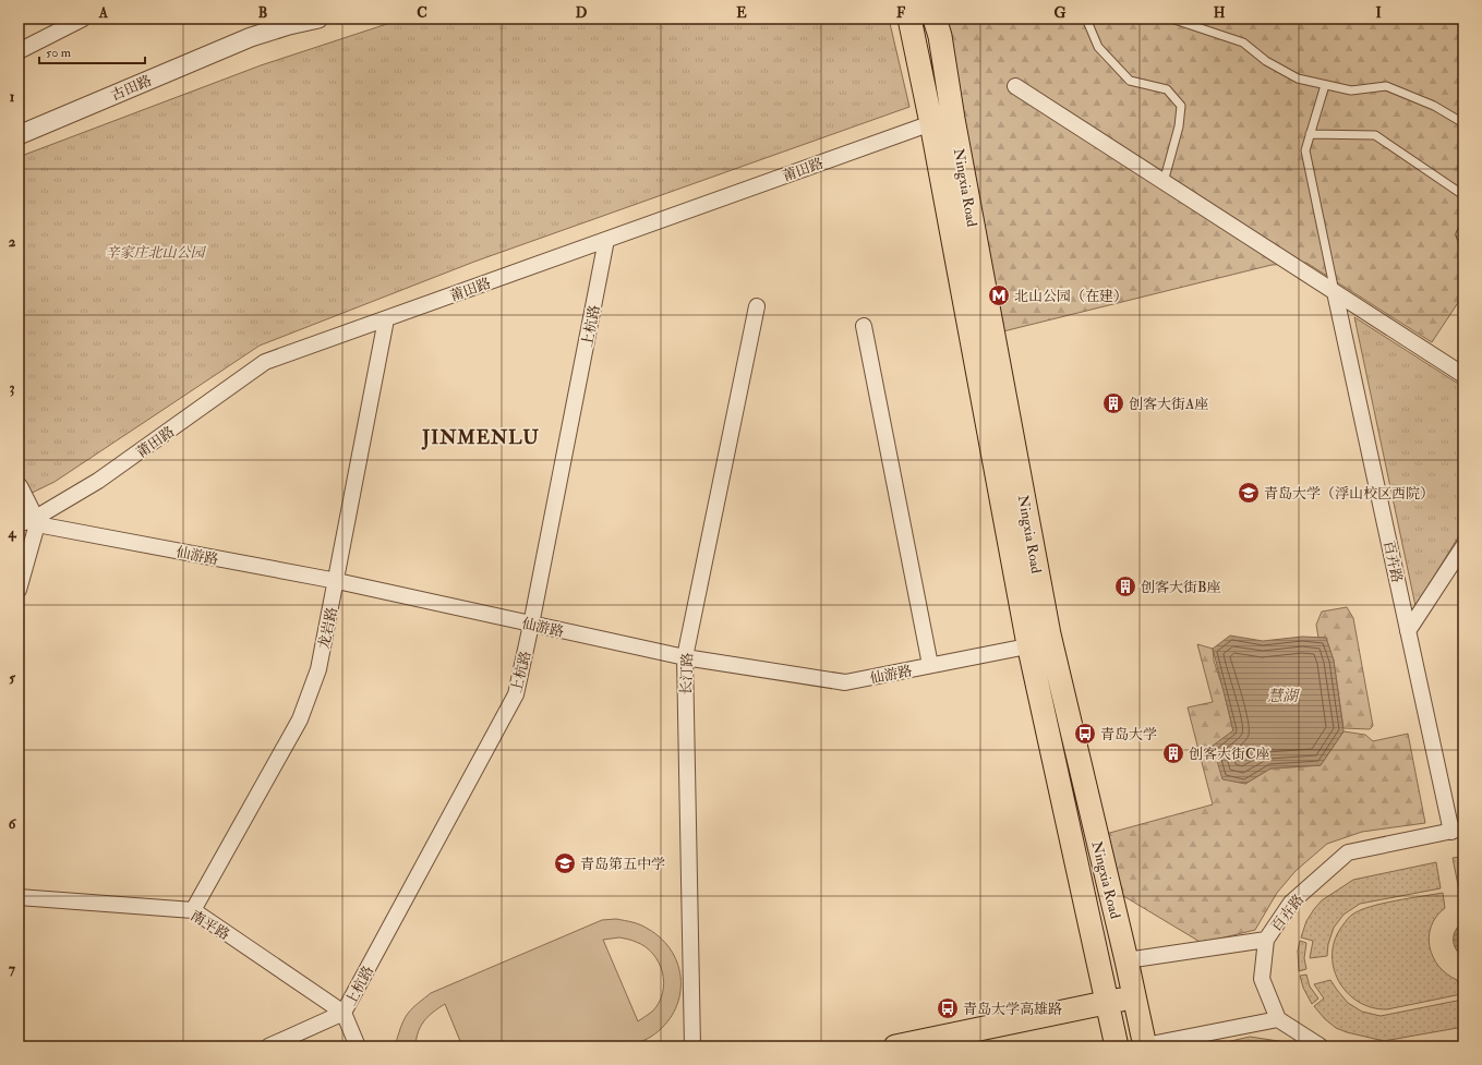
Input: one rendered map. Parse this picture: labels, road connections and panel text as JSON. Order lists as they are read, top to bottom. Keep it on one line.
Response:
{"streets":{"main road":["Ningxia Road"],"street":["古田路","莆田路","上杭路","仙游路","百卉路","龙岩路","长汀路","南平路"]},"crossings":[["莆田路","Ningxia Road"],["莆田路","上杭路"],["莆田路","仙游路"],["莆田路","龙岩路"],["Ningxia Road","仙游路"],["Ningxia Road","百卉路"],["上杭路","仙游路"],["上杭路","南平路"],["仙游路","龙岩路"],["仙游路","长汀路"],["龙岩路","南平路"]],"districts":["JINMENLU"],"water":["慧湖"],"parks":["辛家庄北山公园"],"places":{"metro station":["北山公园（在建）"],"building":["创客大街A座","创客大街B座","创客大街C座"],"school or university":["青岛大学（浮山校区西院）","青岛第五中学"],"bus stop":["青岛大学","青岛大学高雄路"]},"scale_bar":"50 m","grid":{"columns":["A","B","C","D","E","F","G","H","I"],"rows":["1","2","3","4","5","6","7"]}}
